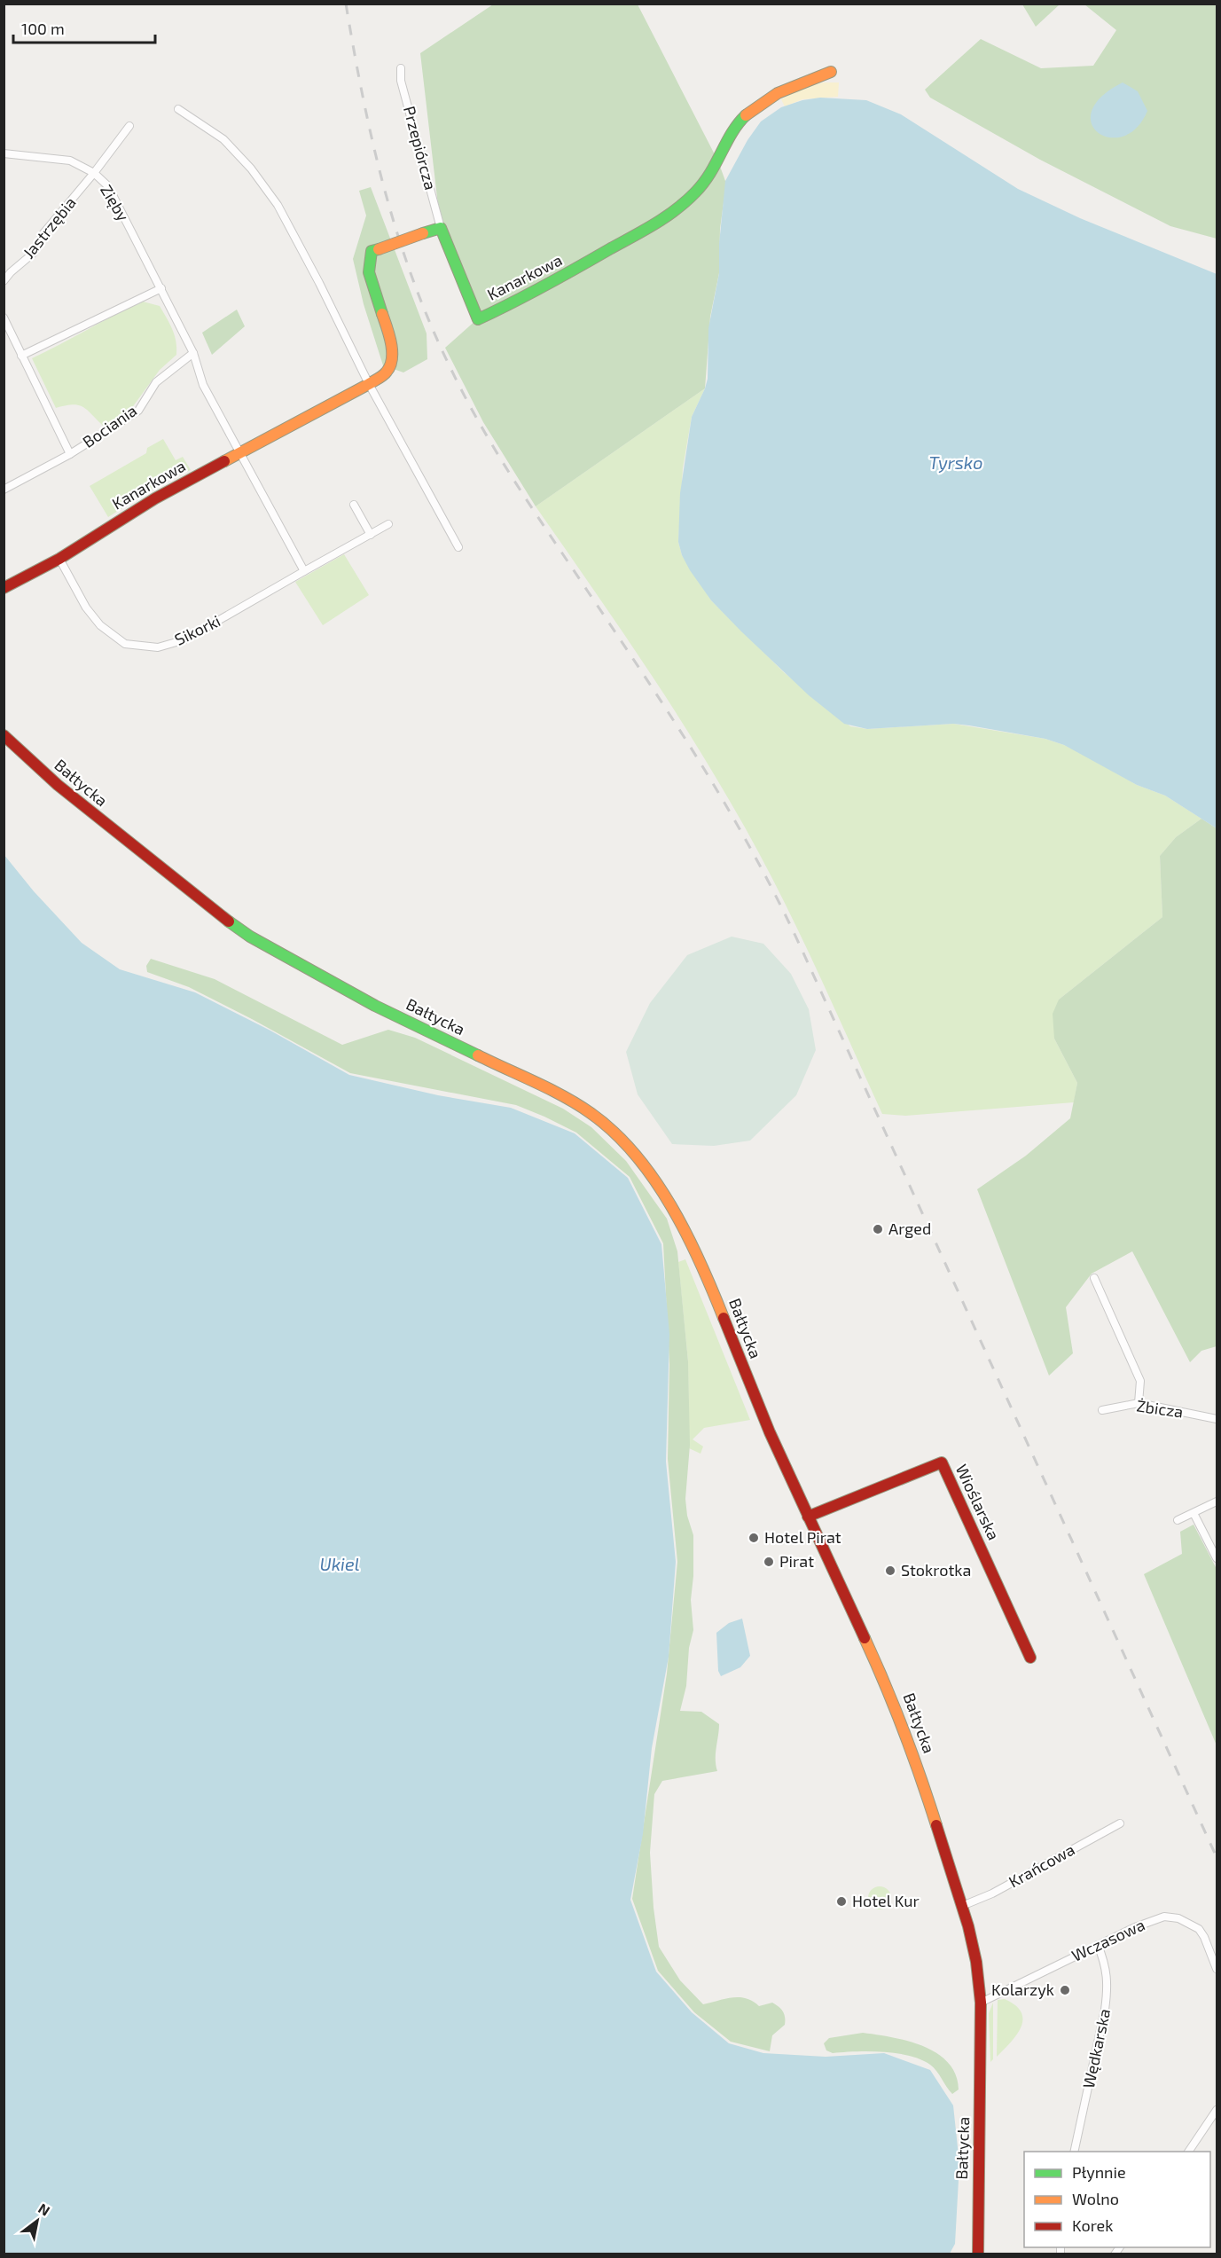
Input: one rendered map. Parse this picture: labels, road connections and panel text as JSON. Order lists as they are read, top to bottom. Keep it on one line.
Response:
{"streets":{"main road":["Kanarkowa","Bałtycka","Wioślarska"],"street":["Przepiórcza","Zięby","Jastrzębia","Bociania","Sikorki","Żbicza","Krańcowa","Wczasowa","Wędkarska"]},"crossings":[["Przepiórcza","Kanarkowa"],["Zięby","Jastrzębia"],["Zięby","Kanarkowa"],["Zięby","Bociania"],["Kanarkowa","Sikorki"],["Bałtycka","Wioślarska"],["Bałtycka","Krańcowa"],["Bałtycka","Wczasowa"],["Wczasowa","Wędkarska"]],"water":["Tyrsko","Ukiel"],"places":["Arged","Hotel Pirat","Pirat","Stokrotka","Hotel Kur","Kolarzyk"],"legend":["Płynnie","Wolno","Korek"],"scale_bar":"100 m","north":"top right"}
